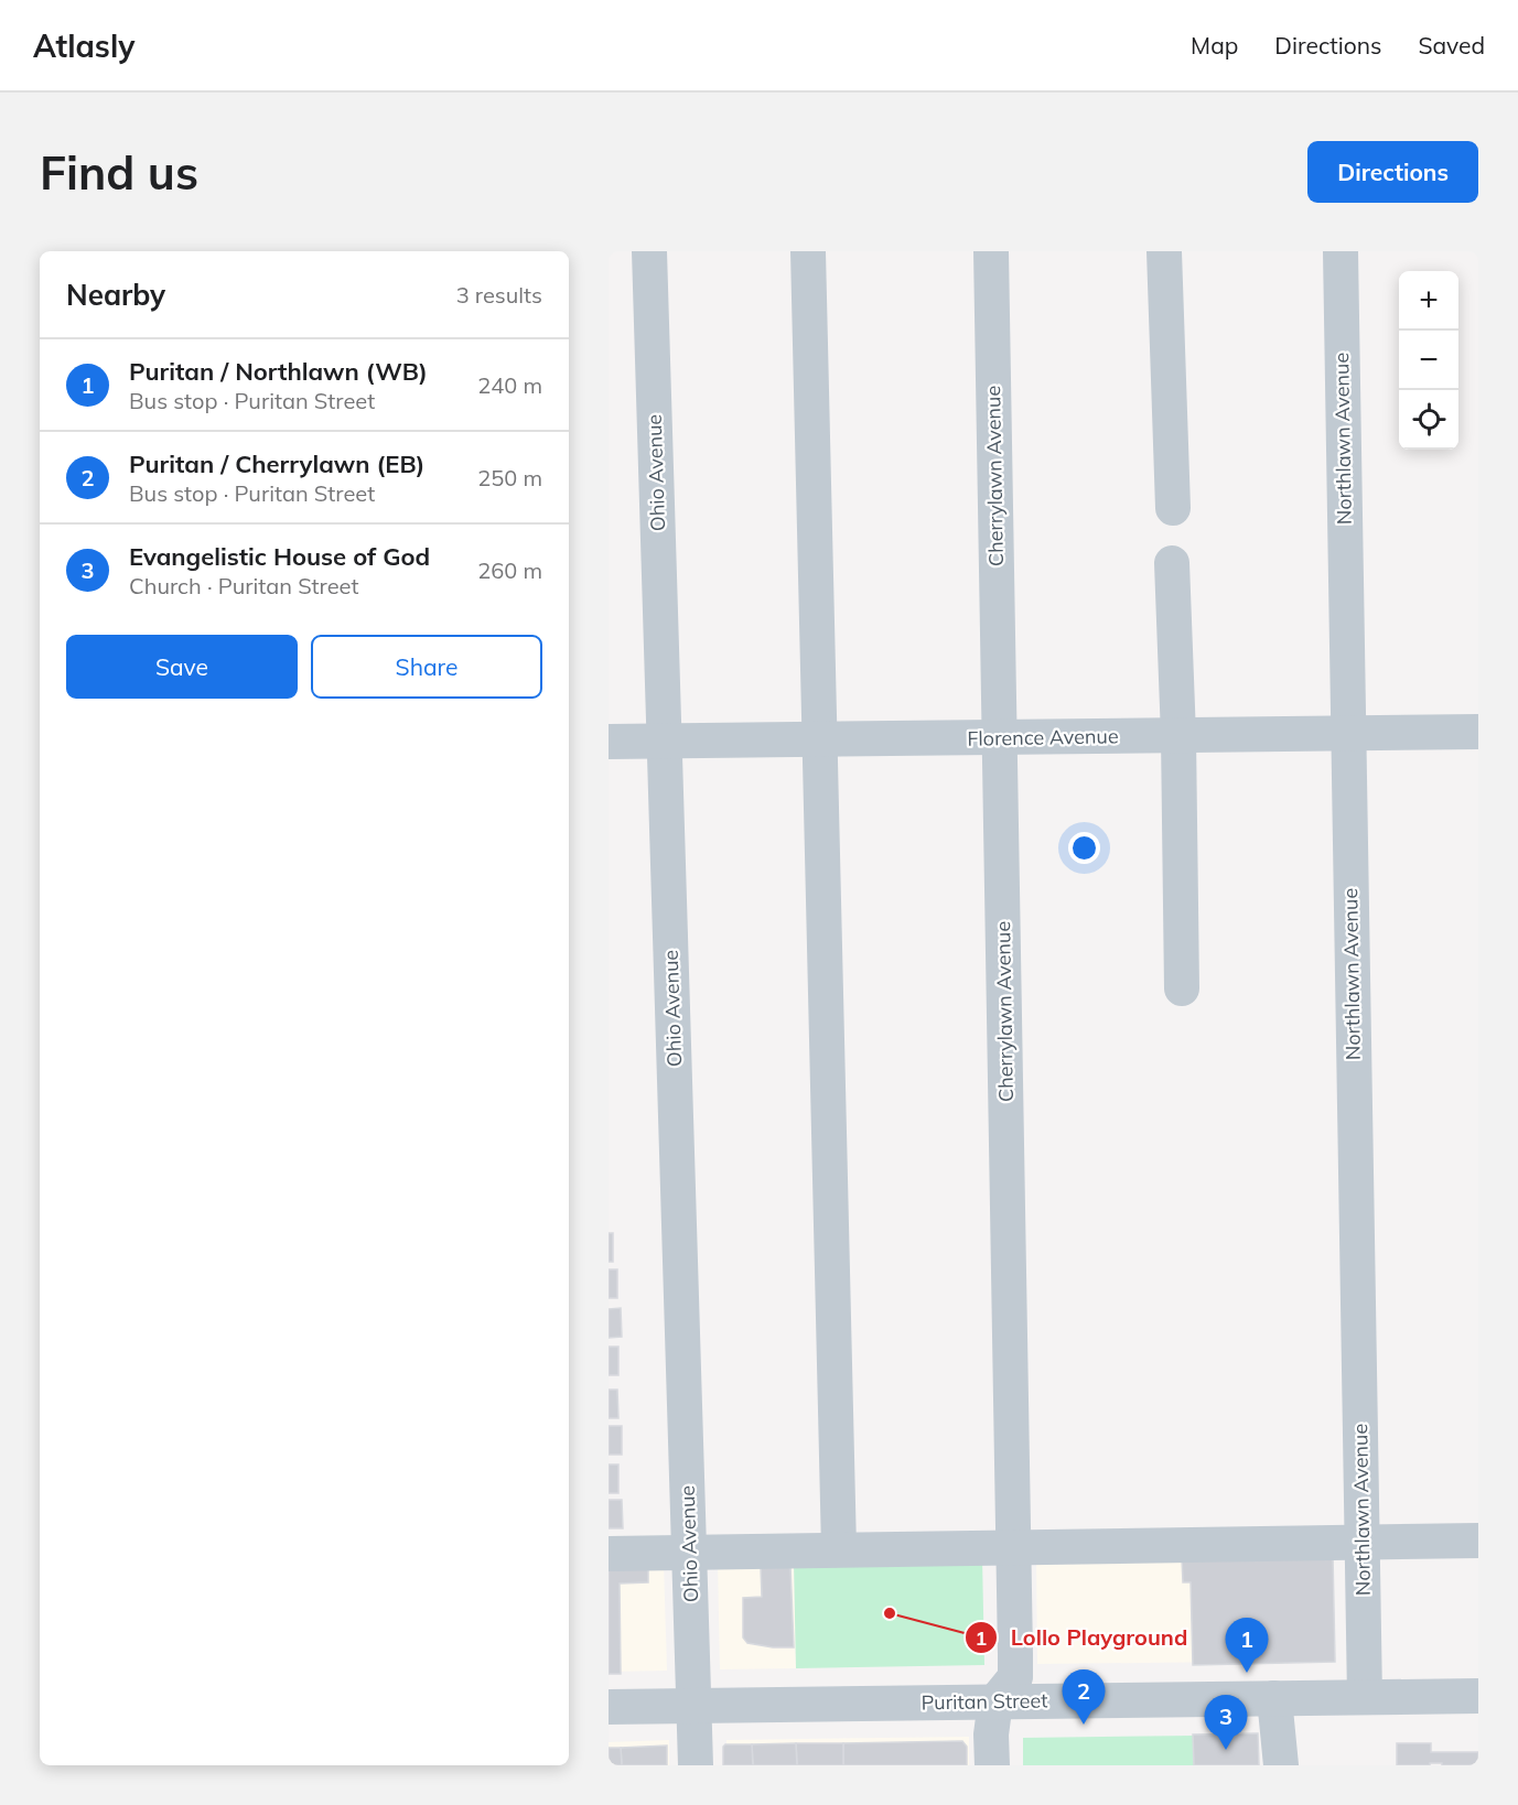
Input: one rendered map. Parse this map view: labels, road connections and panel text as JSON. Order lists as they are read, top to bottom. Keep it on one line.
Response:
{"streets":{"street":["Northlawn Avenue","Ohio Avenue","Cherrylawn Avenue","Florence Avenue","Puritan Street"]},"crossings":[["Northlawn Avenue","Florence Avenue"],["Northlawn Avenue","Puritan Street"],["Ohio Avenue","Florence Avenue"],["Ohio Avenue","Puritan Street"],["Cherrylawn Avenue","Florence Avenue"],["Cherrylawn Avenue","Puritan Street"]],"places":["Lollo Playground"],"page":{"header":"Atlasly","nav":["Map","Directions","Saved"],"buttons":["Directions",["Save","Share"]],"title":"Find us","heading":["Nearby","3 results"],"map_buttons":["+","−"],"list":[{"mark":"1","name":"Puritan / Northlawn (WB)","note":"Bus stop · Puritan Street","value":"240 m"},{"mark":"2","name":"Puritan / Cherrylawn (EB)","note":"Bus stop · Puritan Street","value":"250 m"},{"mark":"3","name":"Evangelistic House of God","note":"Church · Puritan Street","value":"260 m"}],"pins":["1","2","3"]}}
